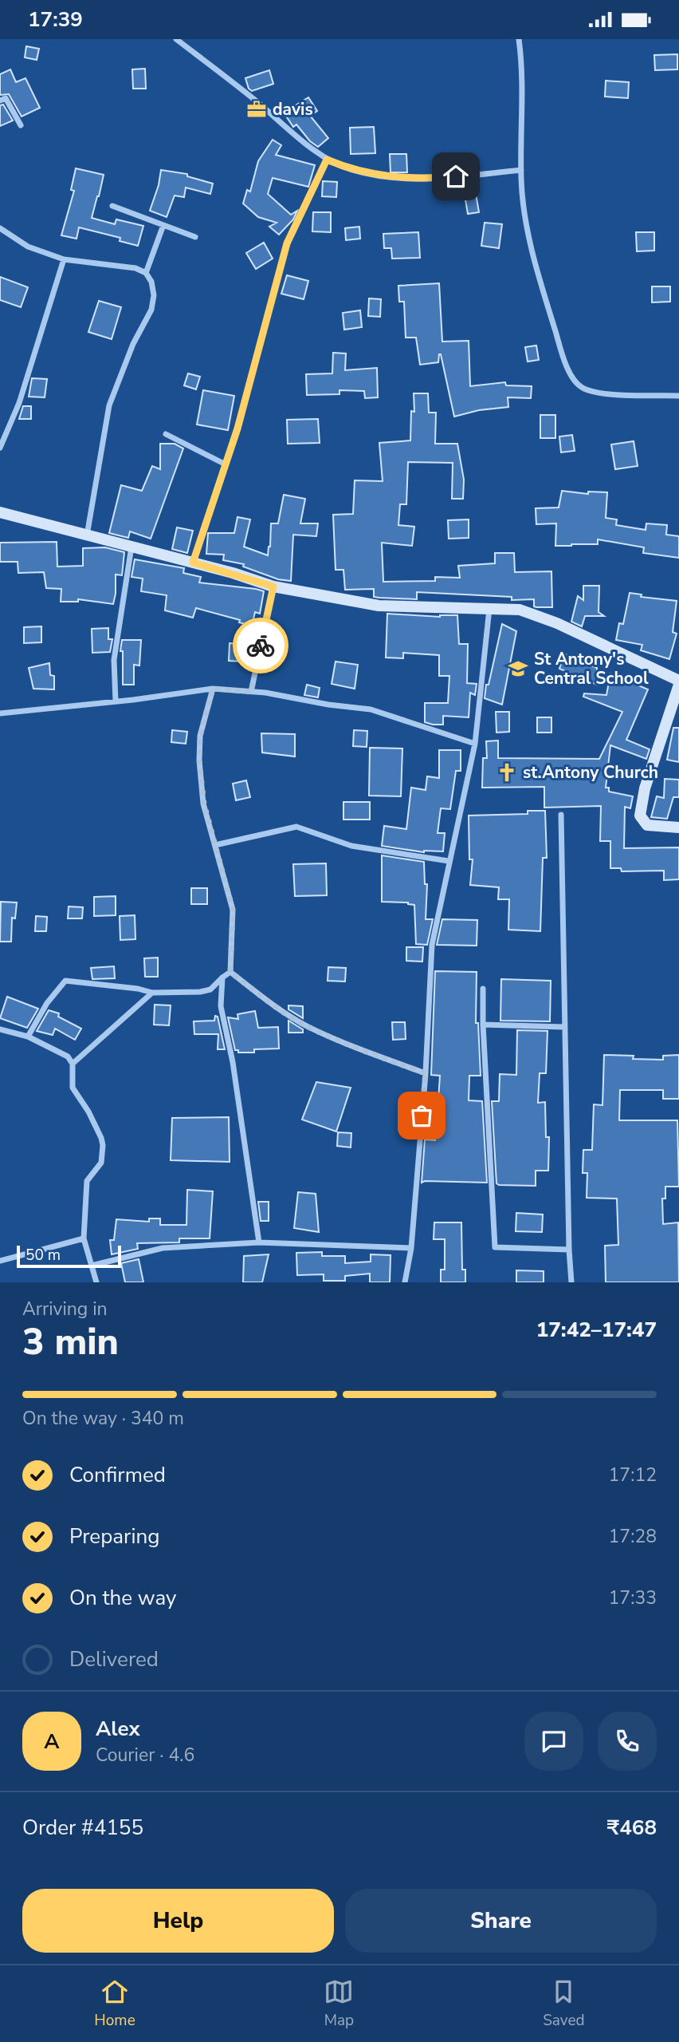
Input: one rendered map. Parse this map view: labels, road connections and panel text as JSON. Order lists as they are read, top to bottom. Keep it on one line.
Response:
{"places":{"office":["davis"],"school or university":["St Antony's Central School"],"church":["st.Antony Church"]},"scale_bar":"50 m","page":{"status":"17:39","scale":"50 m","heading":["3 min","Arriving in","17:42–17:47"],"panel":["Alex","Courier · 4.6","Order #4155","₹468"],"bar":"On the way · 340 m","list":[["Confirmed","17:12"],["Preparing","17:28"],["On the way","17:33"],"Delivered"],"round":"A","buttons":["Help","Share"],"tabs":["Home","Map","Saved"]}}
